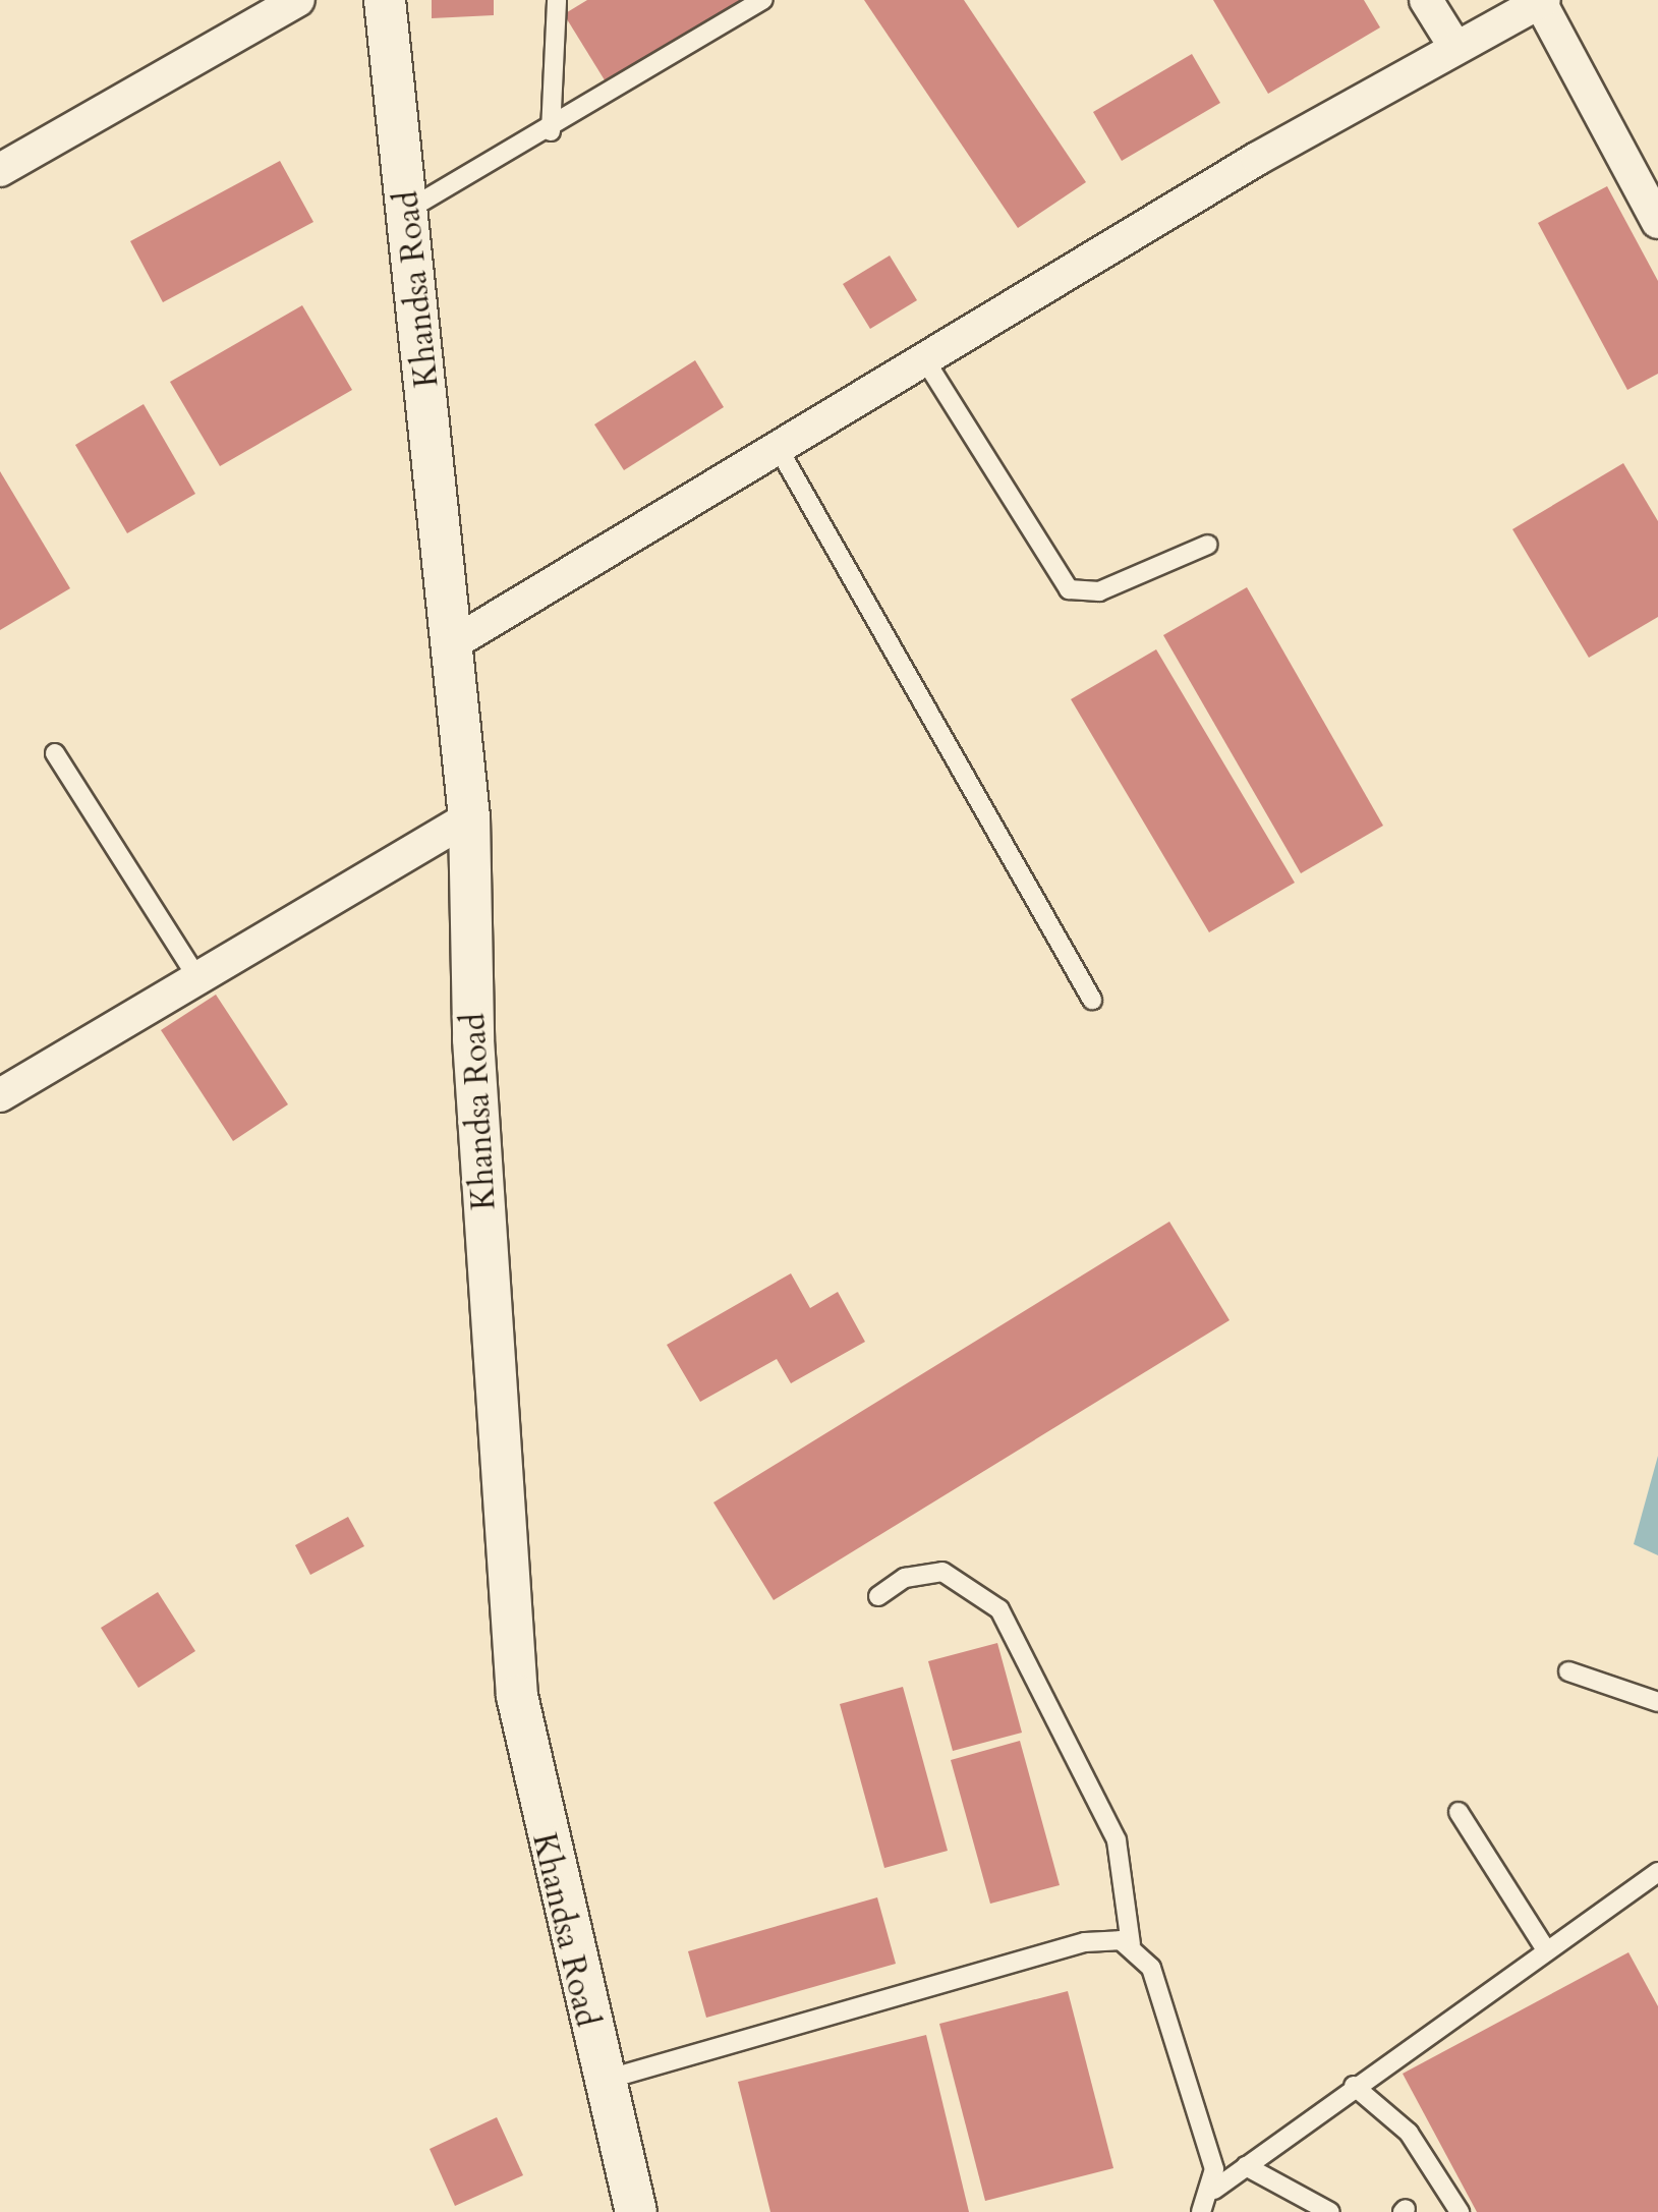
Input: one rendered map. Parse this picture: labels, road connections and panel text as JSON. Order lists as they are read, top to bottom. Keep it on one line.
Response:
{"streets":{"street":["Khandsa Road"]}}
